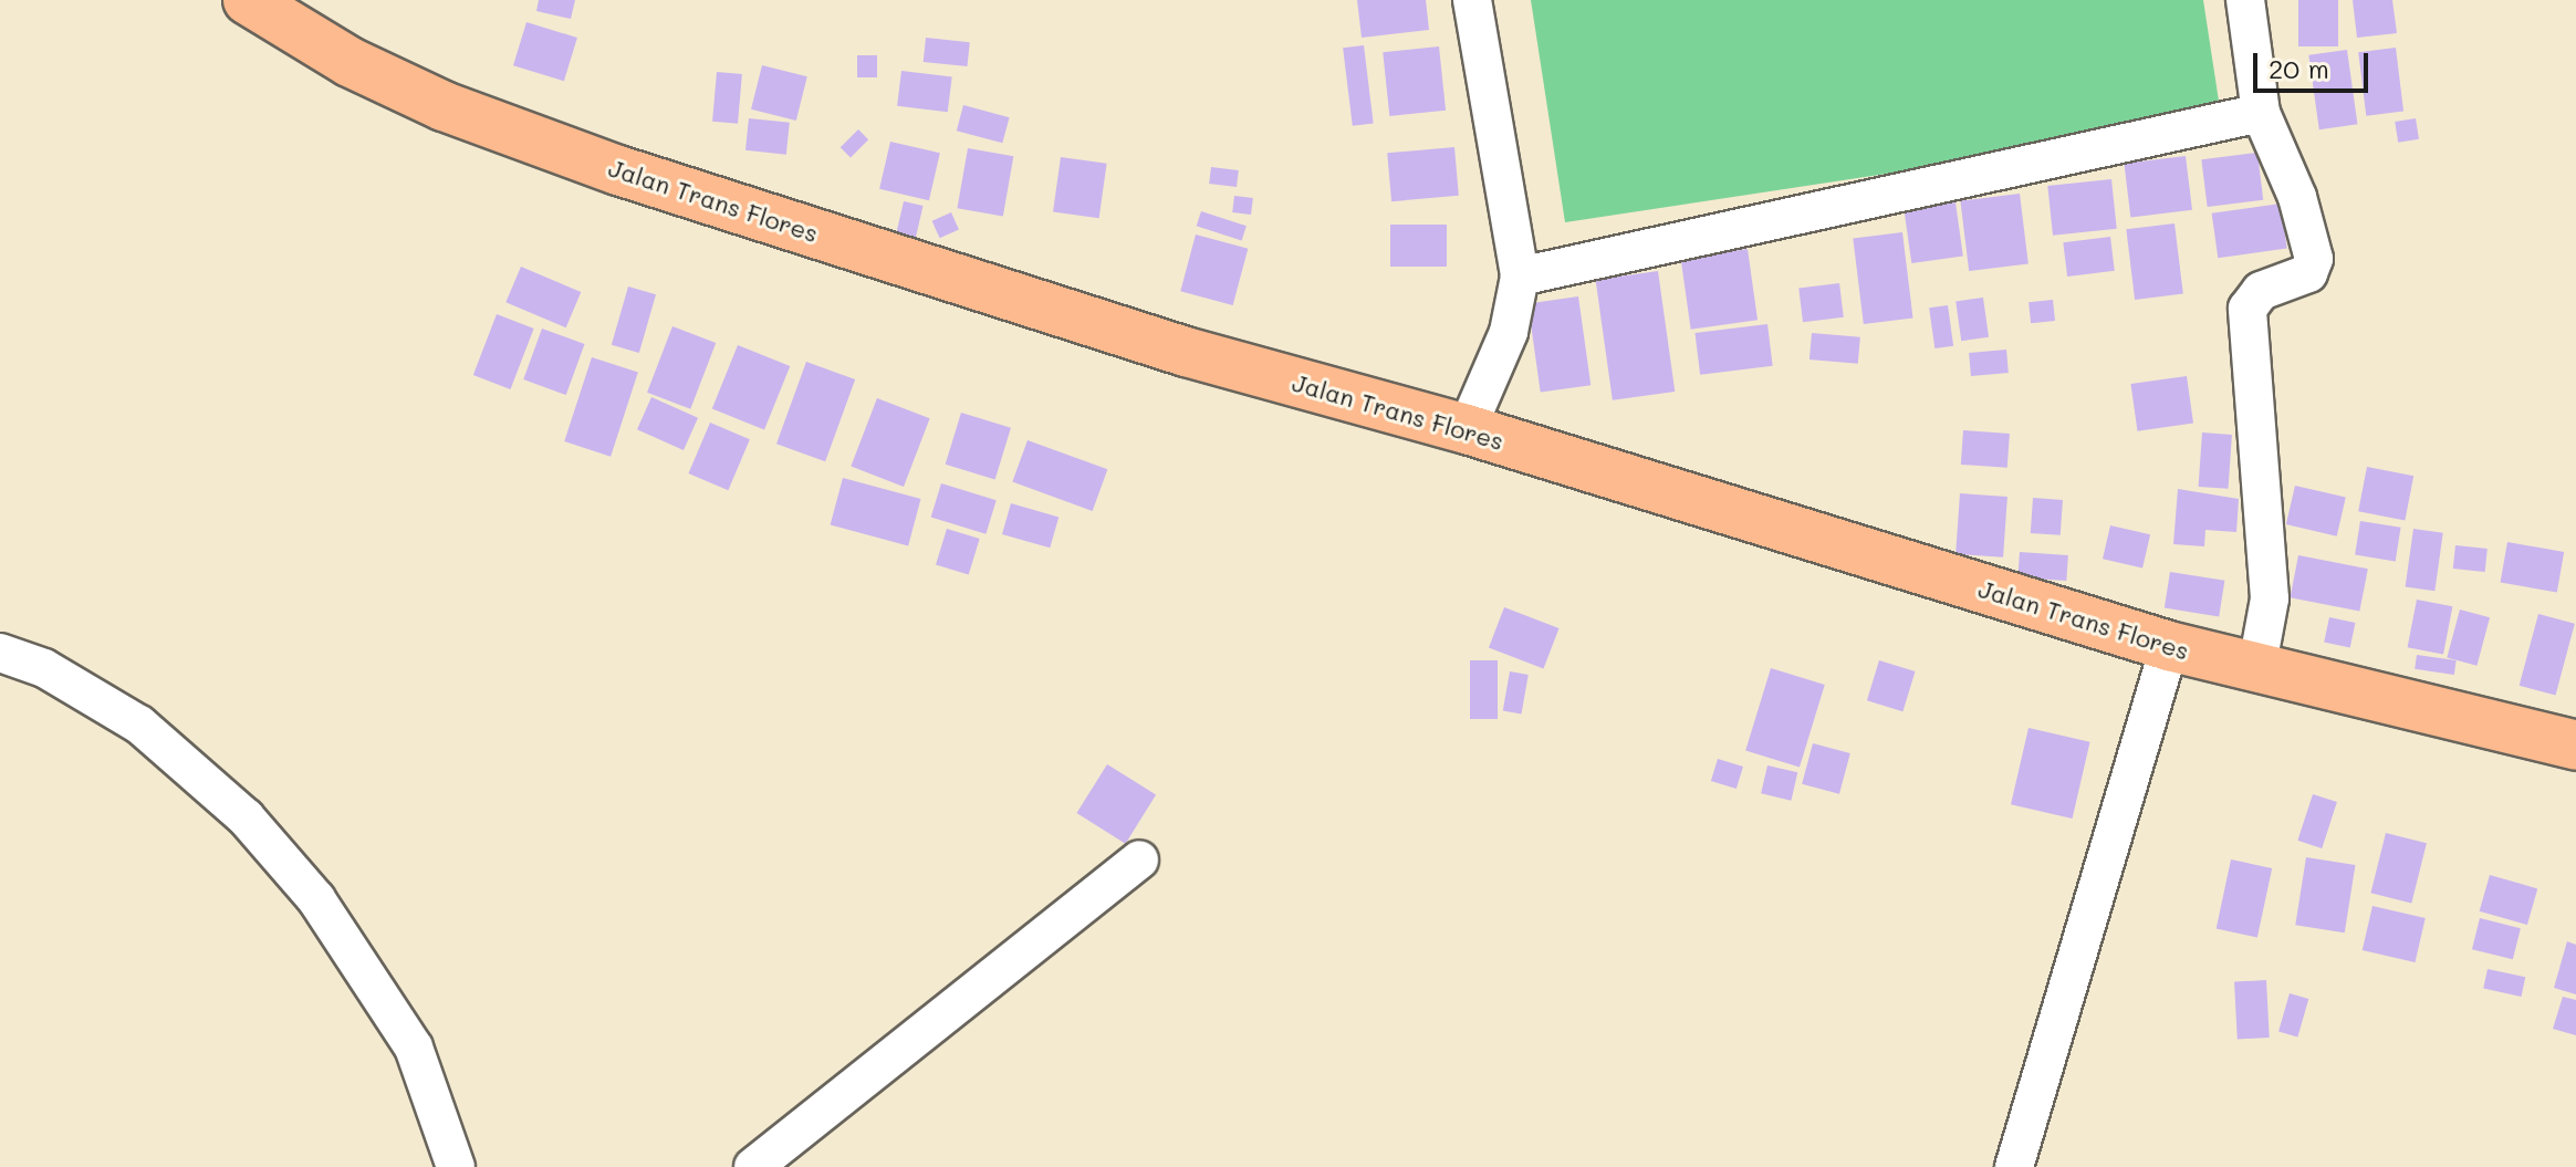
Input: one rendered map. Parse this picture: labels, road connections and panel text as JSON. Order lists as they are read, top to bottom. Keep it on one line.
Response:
{"streets":{"highway":["Jalan Trans Flores"]},"scale_bar":"20 m"}
